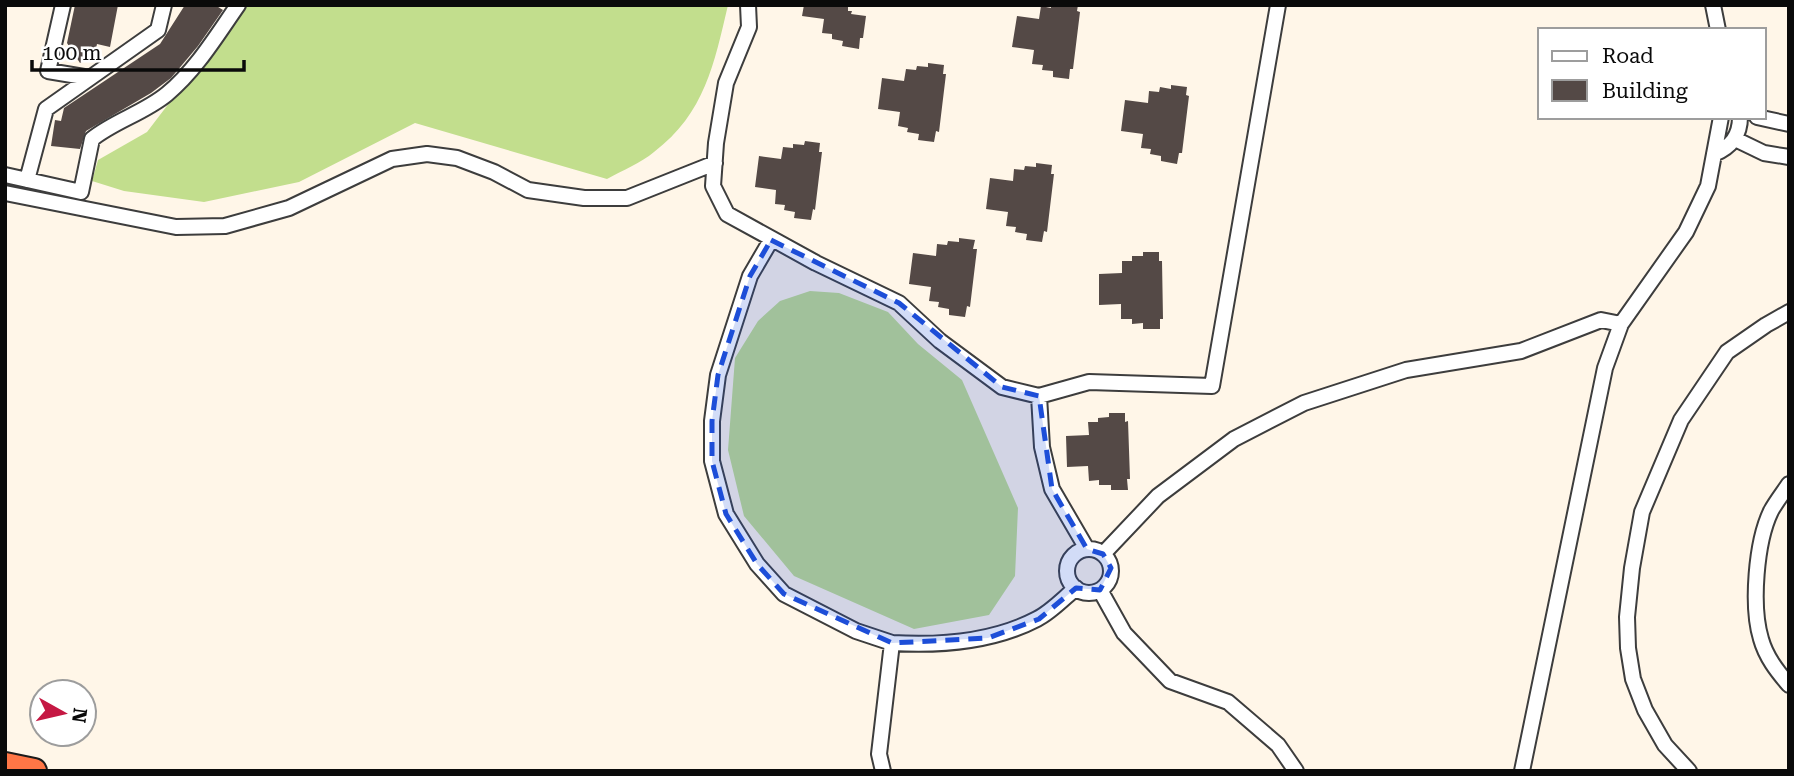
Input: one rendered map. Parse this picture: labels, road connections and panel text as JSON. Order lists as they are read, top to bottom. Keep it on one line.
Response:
{"legend":["Road","Building"],"scale_bar":"100 m","north":"right"}
